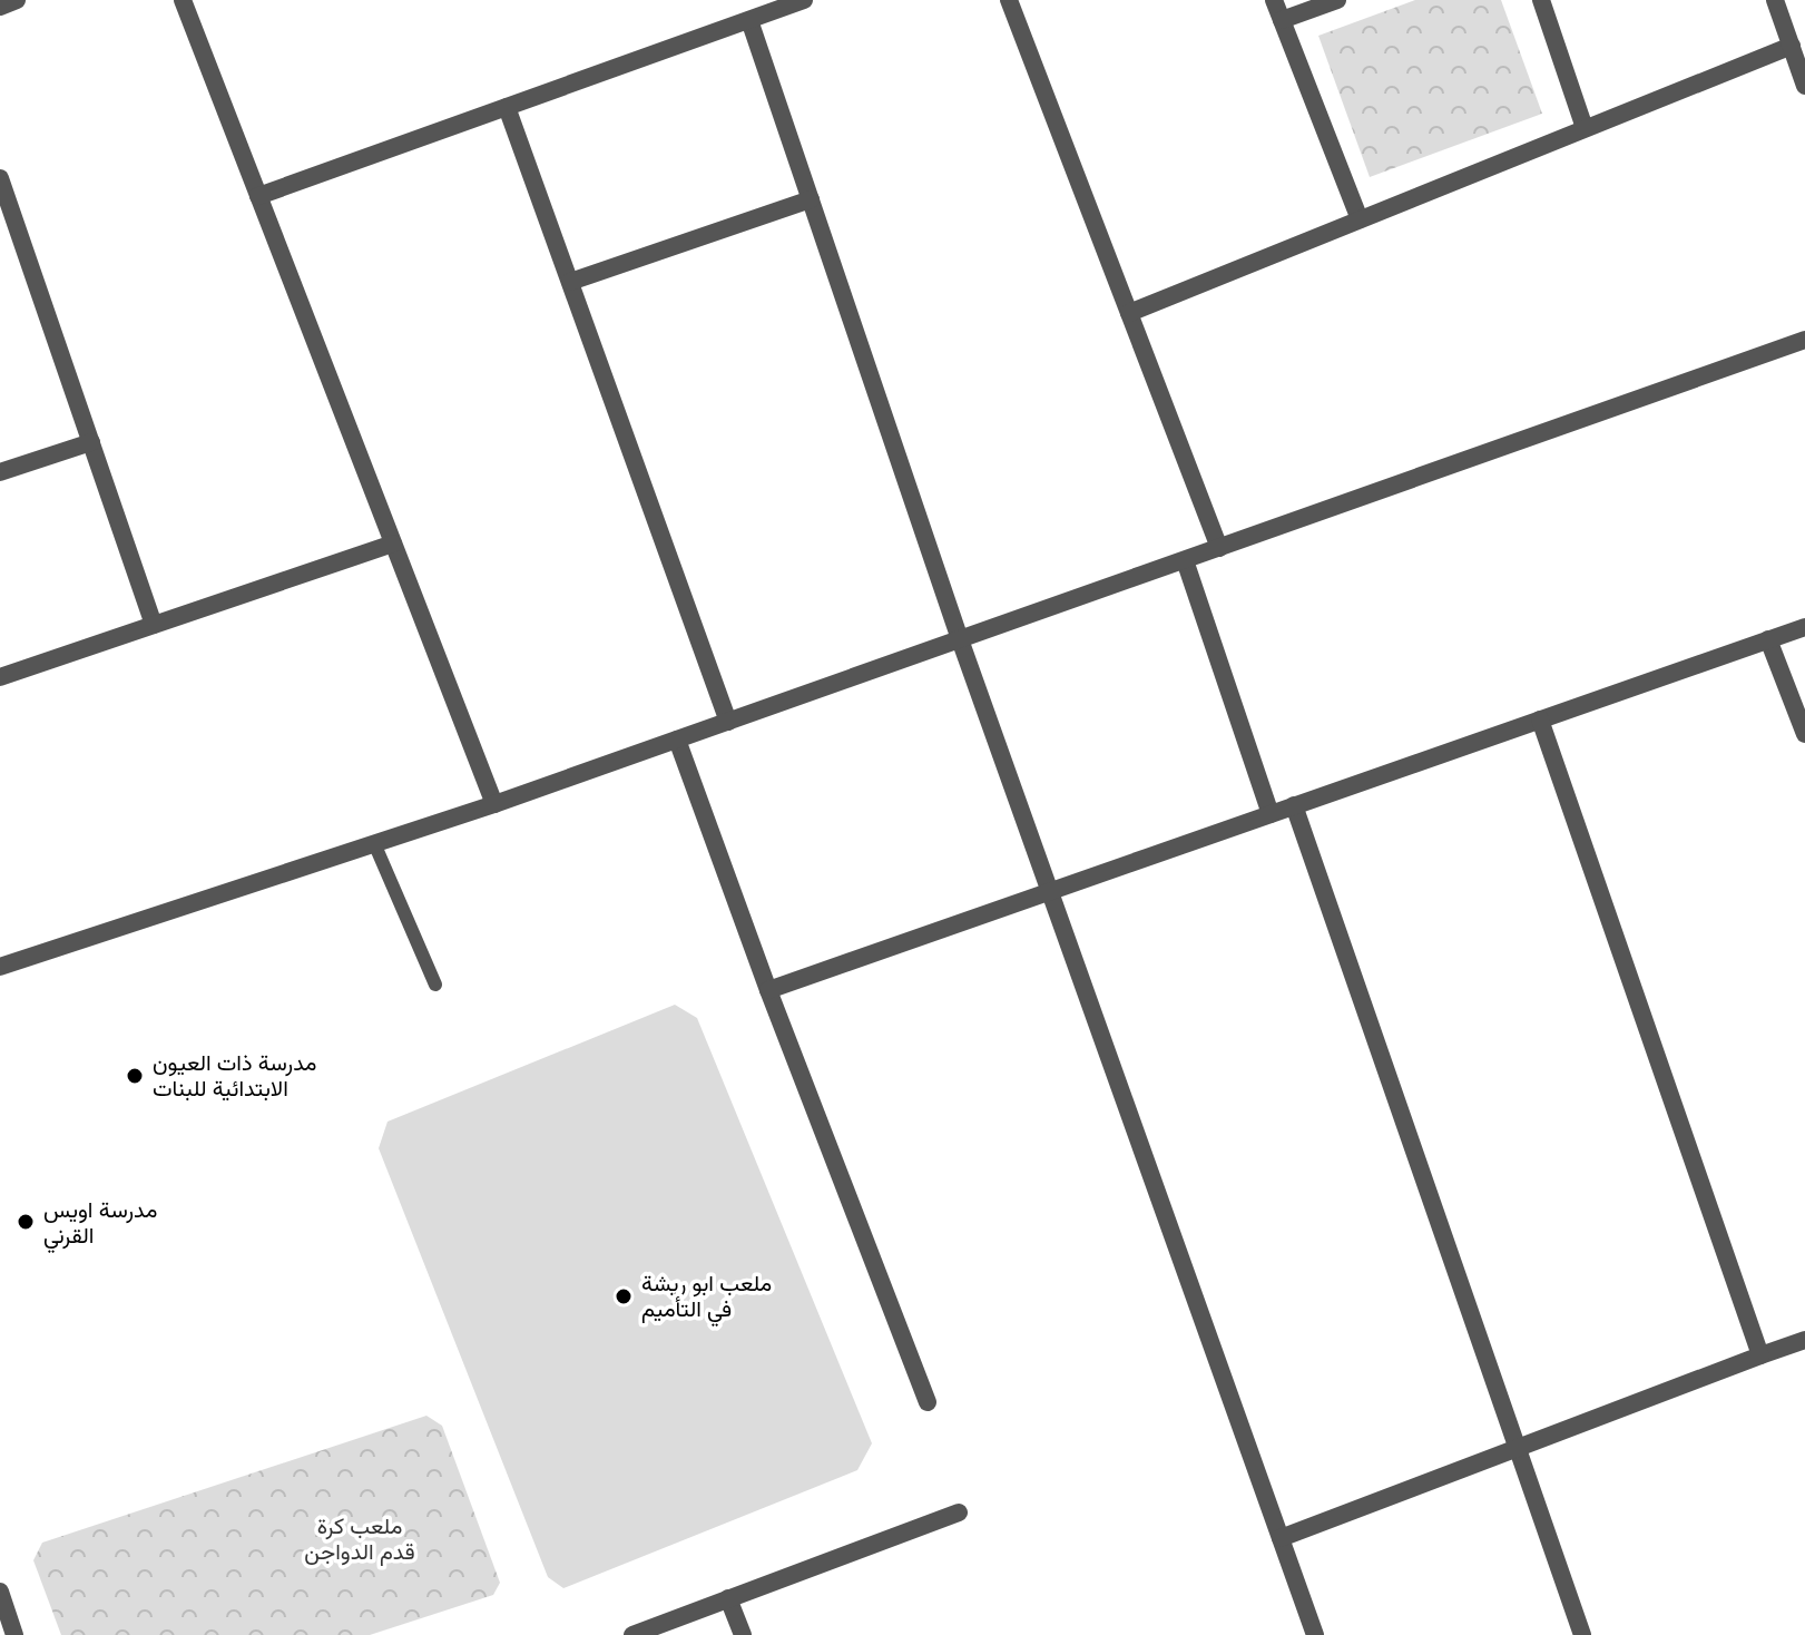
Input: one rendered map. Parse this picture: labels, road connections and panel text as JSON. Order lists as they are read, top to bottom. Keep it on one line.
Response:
{"parks":["ملعب كرة قدم الدواجن"],"places":["مدرسة ذات العيون الابتدائية للبنات","مدرسة اويس القرني","ملعب ابو ريشة في التأميم"]}
